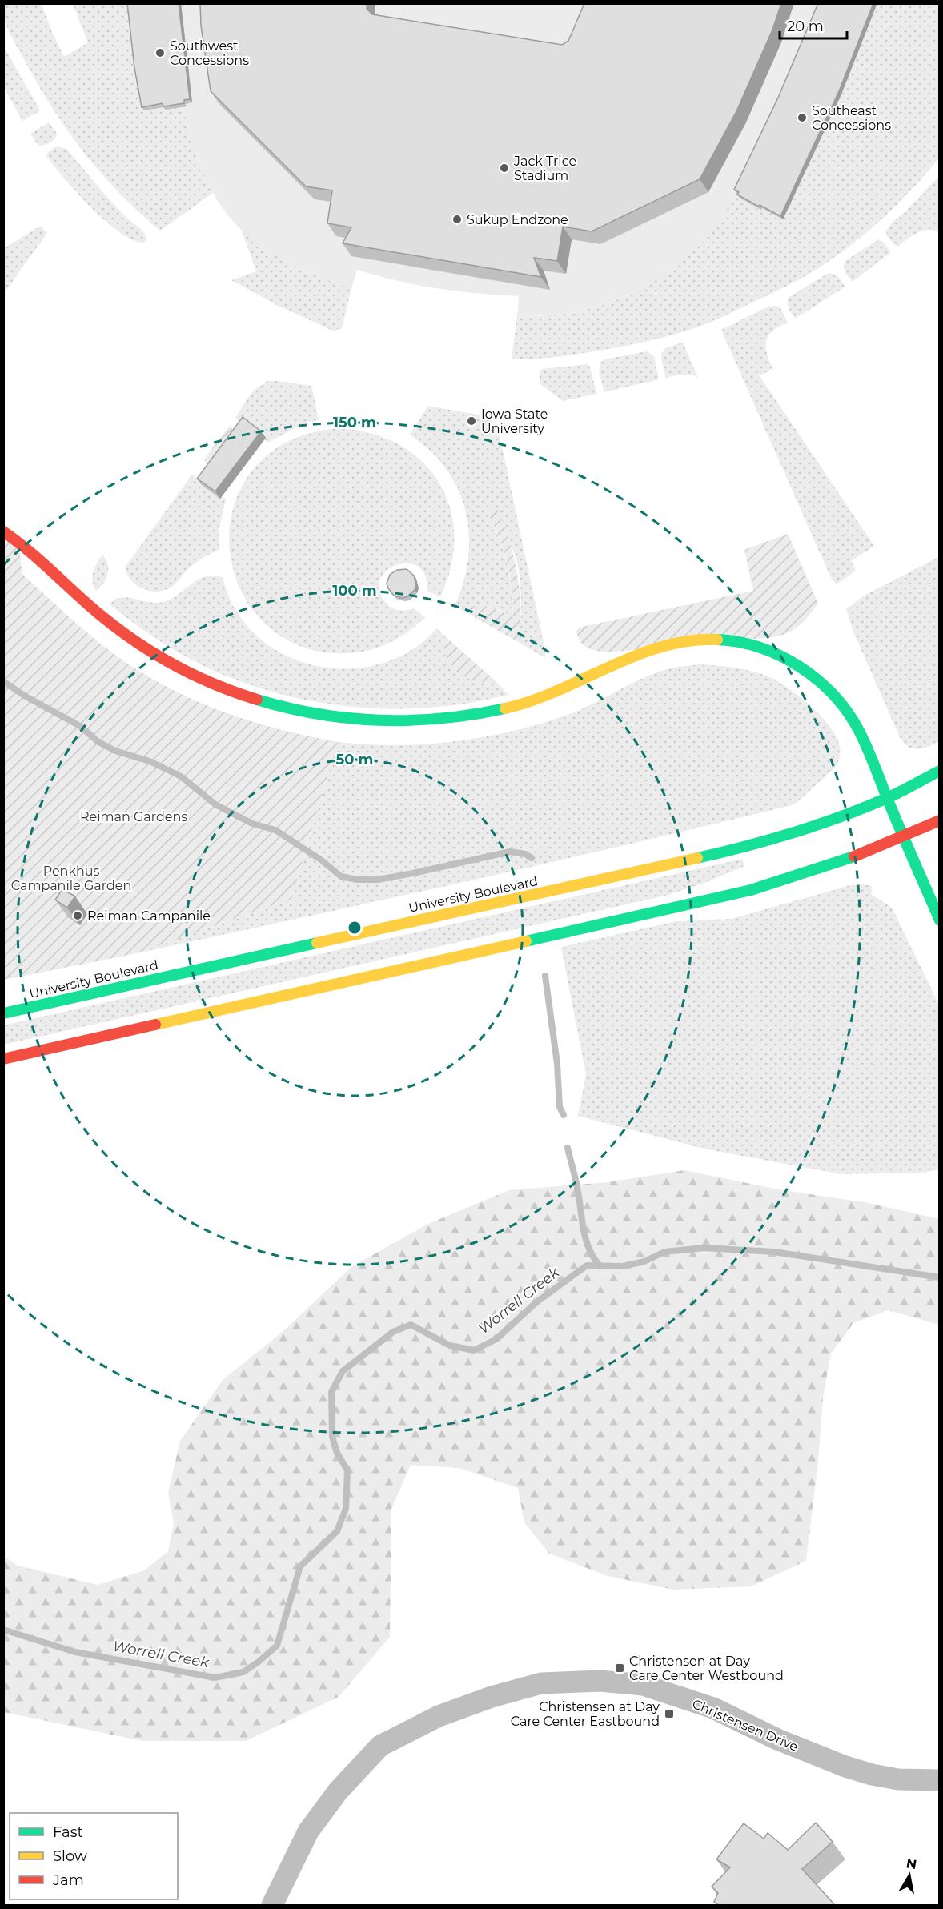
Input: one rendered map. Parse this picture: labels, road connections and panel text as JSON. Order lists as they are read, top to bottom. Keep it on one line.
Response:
{"streets":{"main road":["University Boulevard"],"street":["Christensen Drive"]},"water":["Worrell Creek"],"parks":["Reiman Gardens","Penkhus Campanile Garden"],"places":{"other":["Southwest Concessions","Southeast Concessions","Jack Trice Stadium","Sukup Endzone","Iowa State University","Reiman Campanile"],"transit":["Christensen at Day Care Center Westbound","Christensen at Day Care Center Eastbound"]},"legend":["Fast","Slow","Jam"],"scale_bar":"20 m","north":"top","rings":["150 m","100 m","50 m"]}
